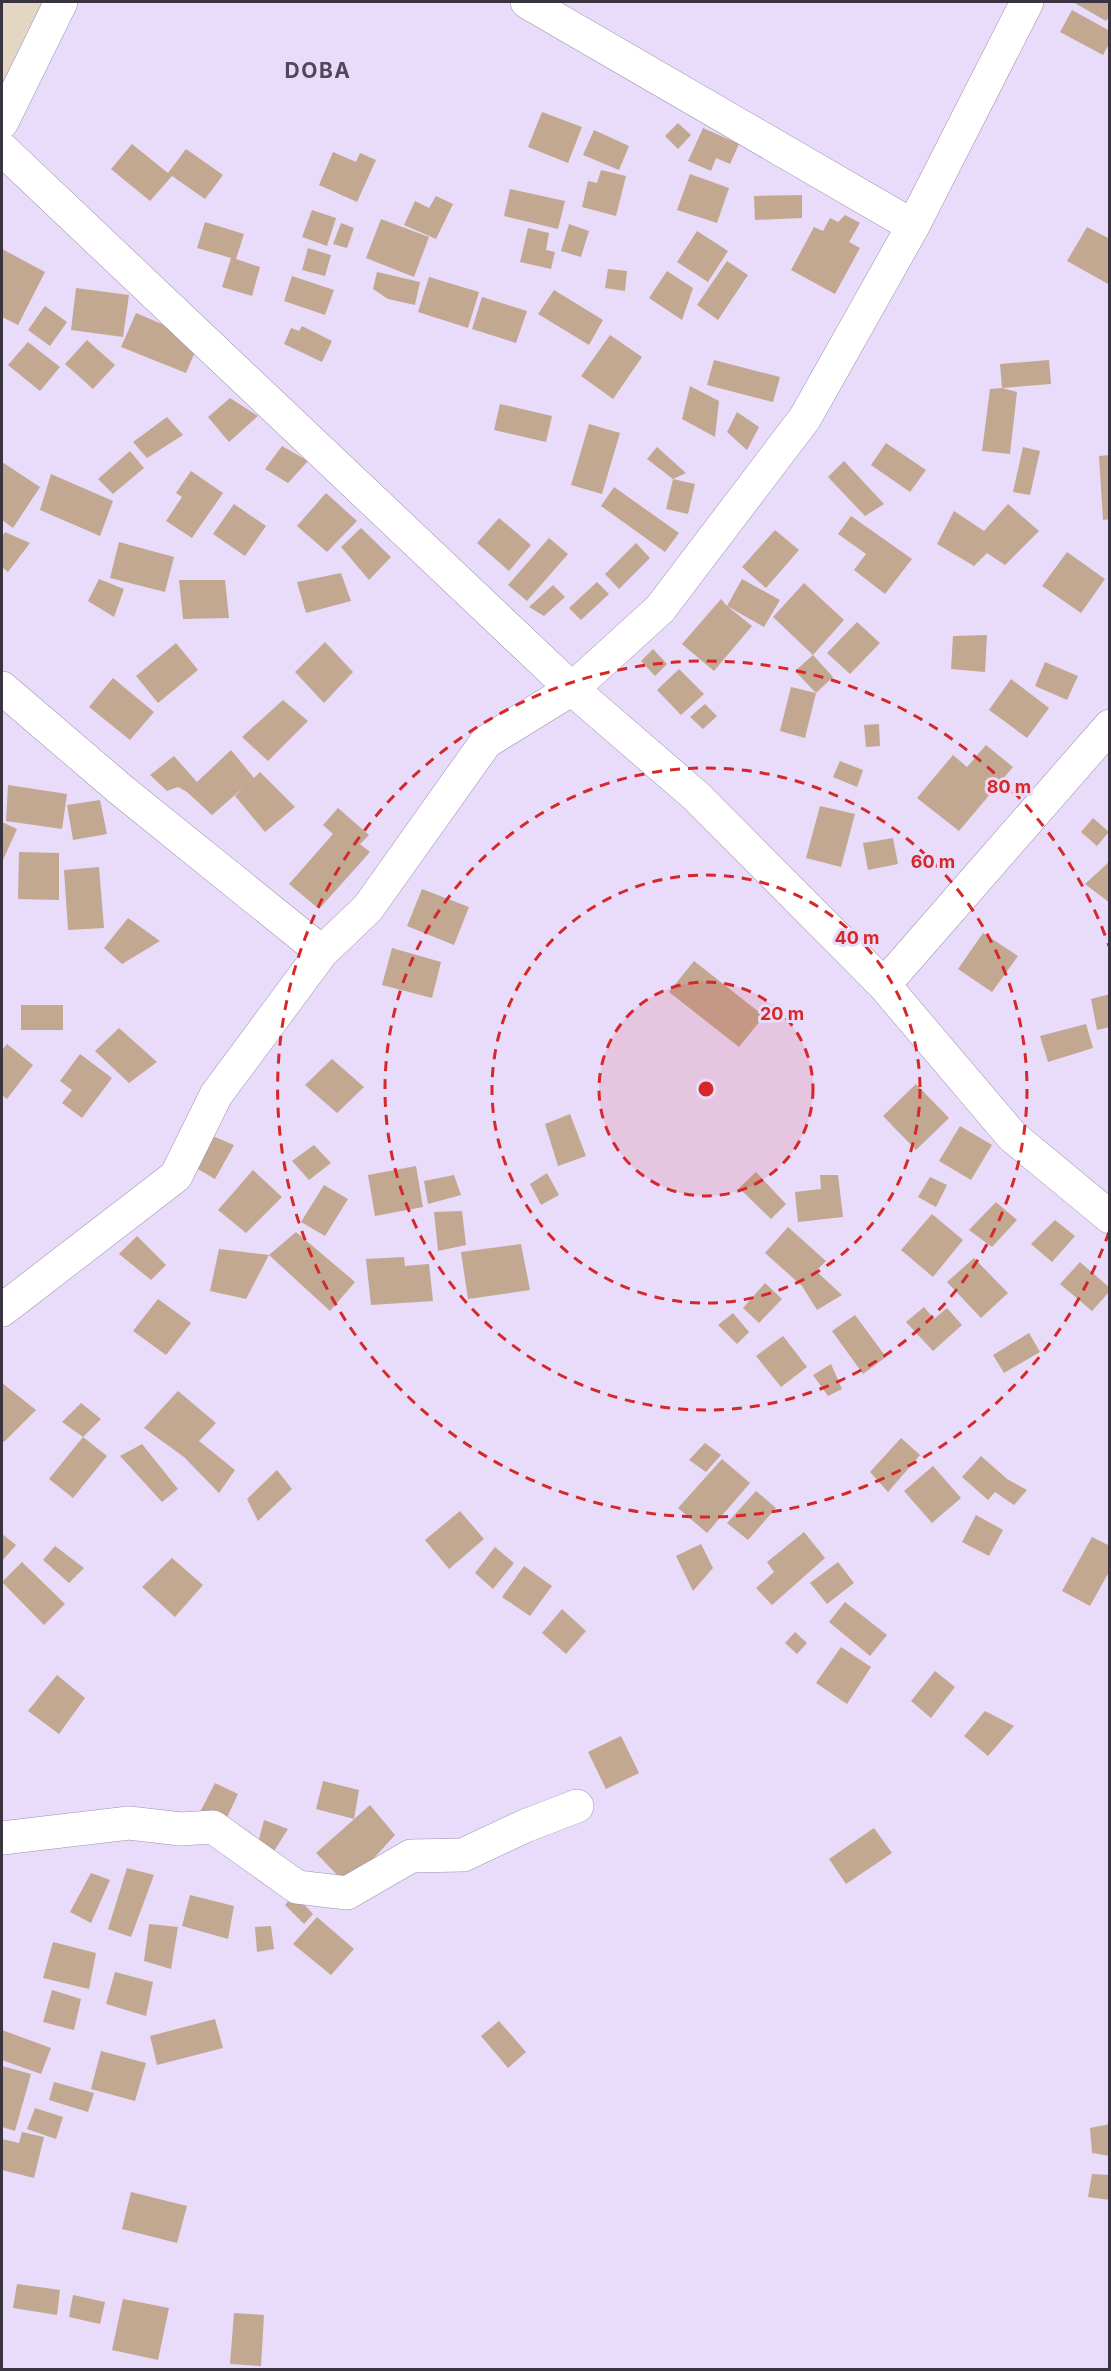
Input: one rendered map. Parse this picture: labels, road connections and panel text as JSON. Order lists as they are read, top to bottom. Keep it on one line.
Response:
{"districts":["DOBA"],"rings":["80 m","60 m","40 m","20 m"]}
